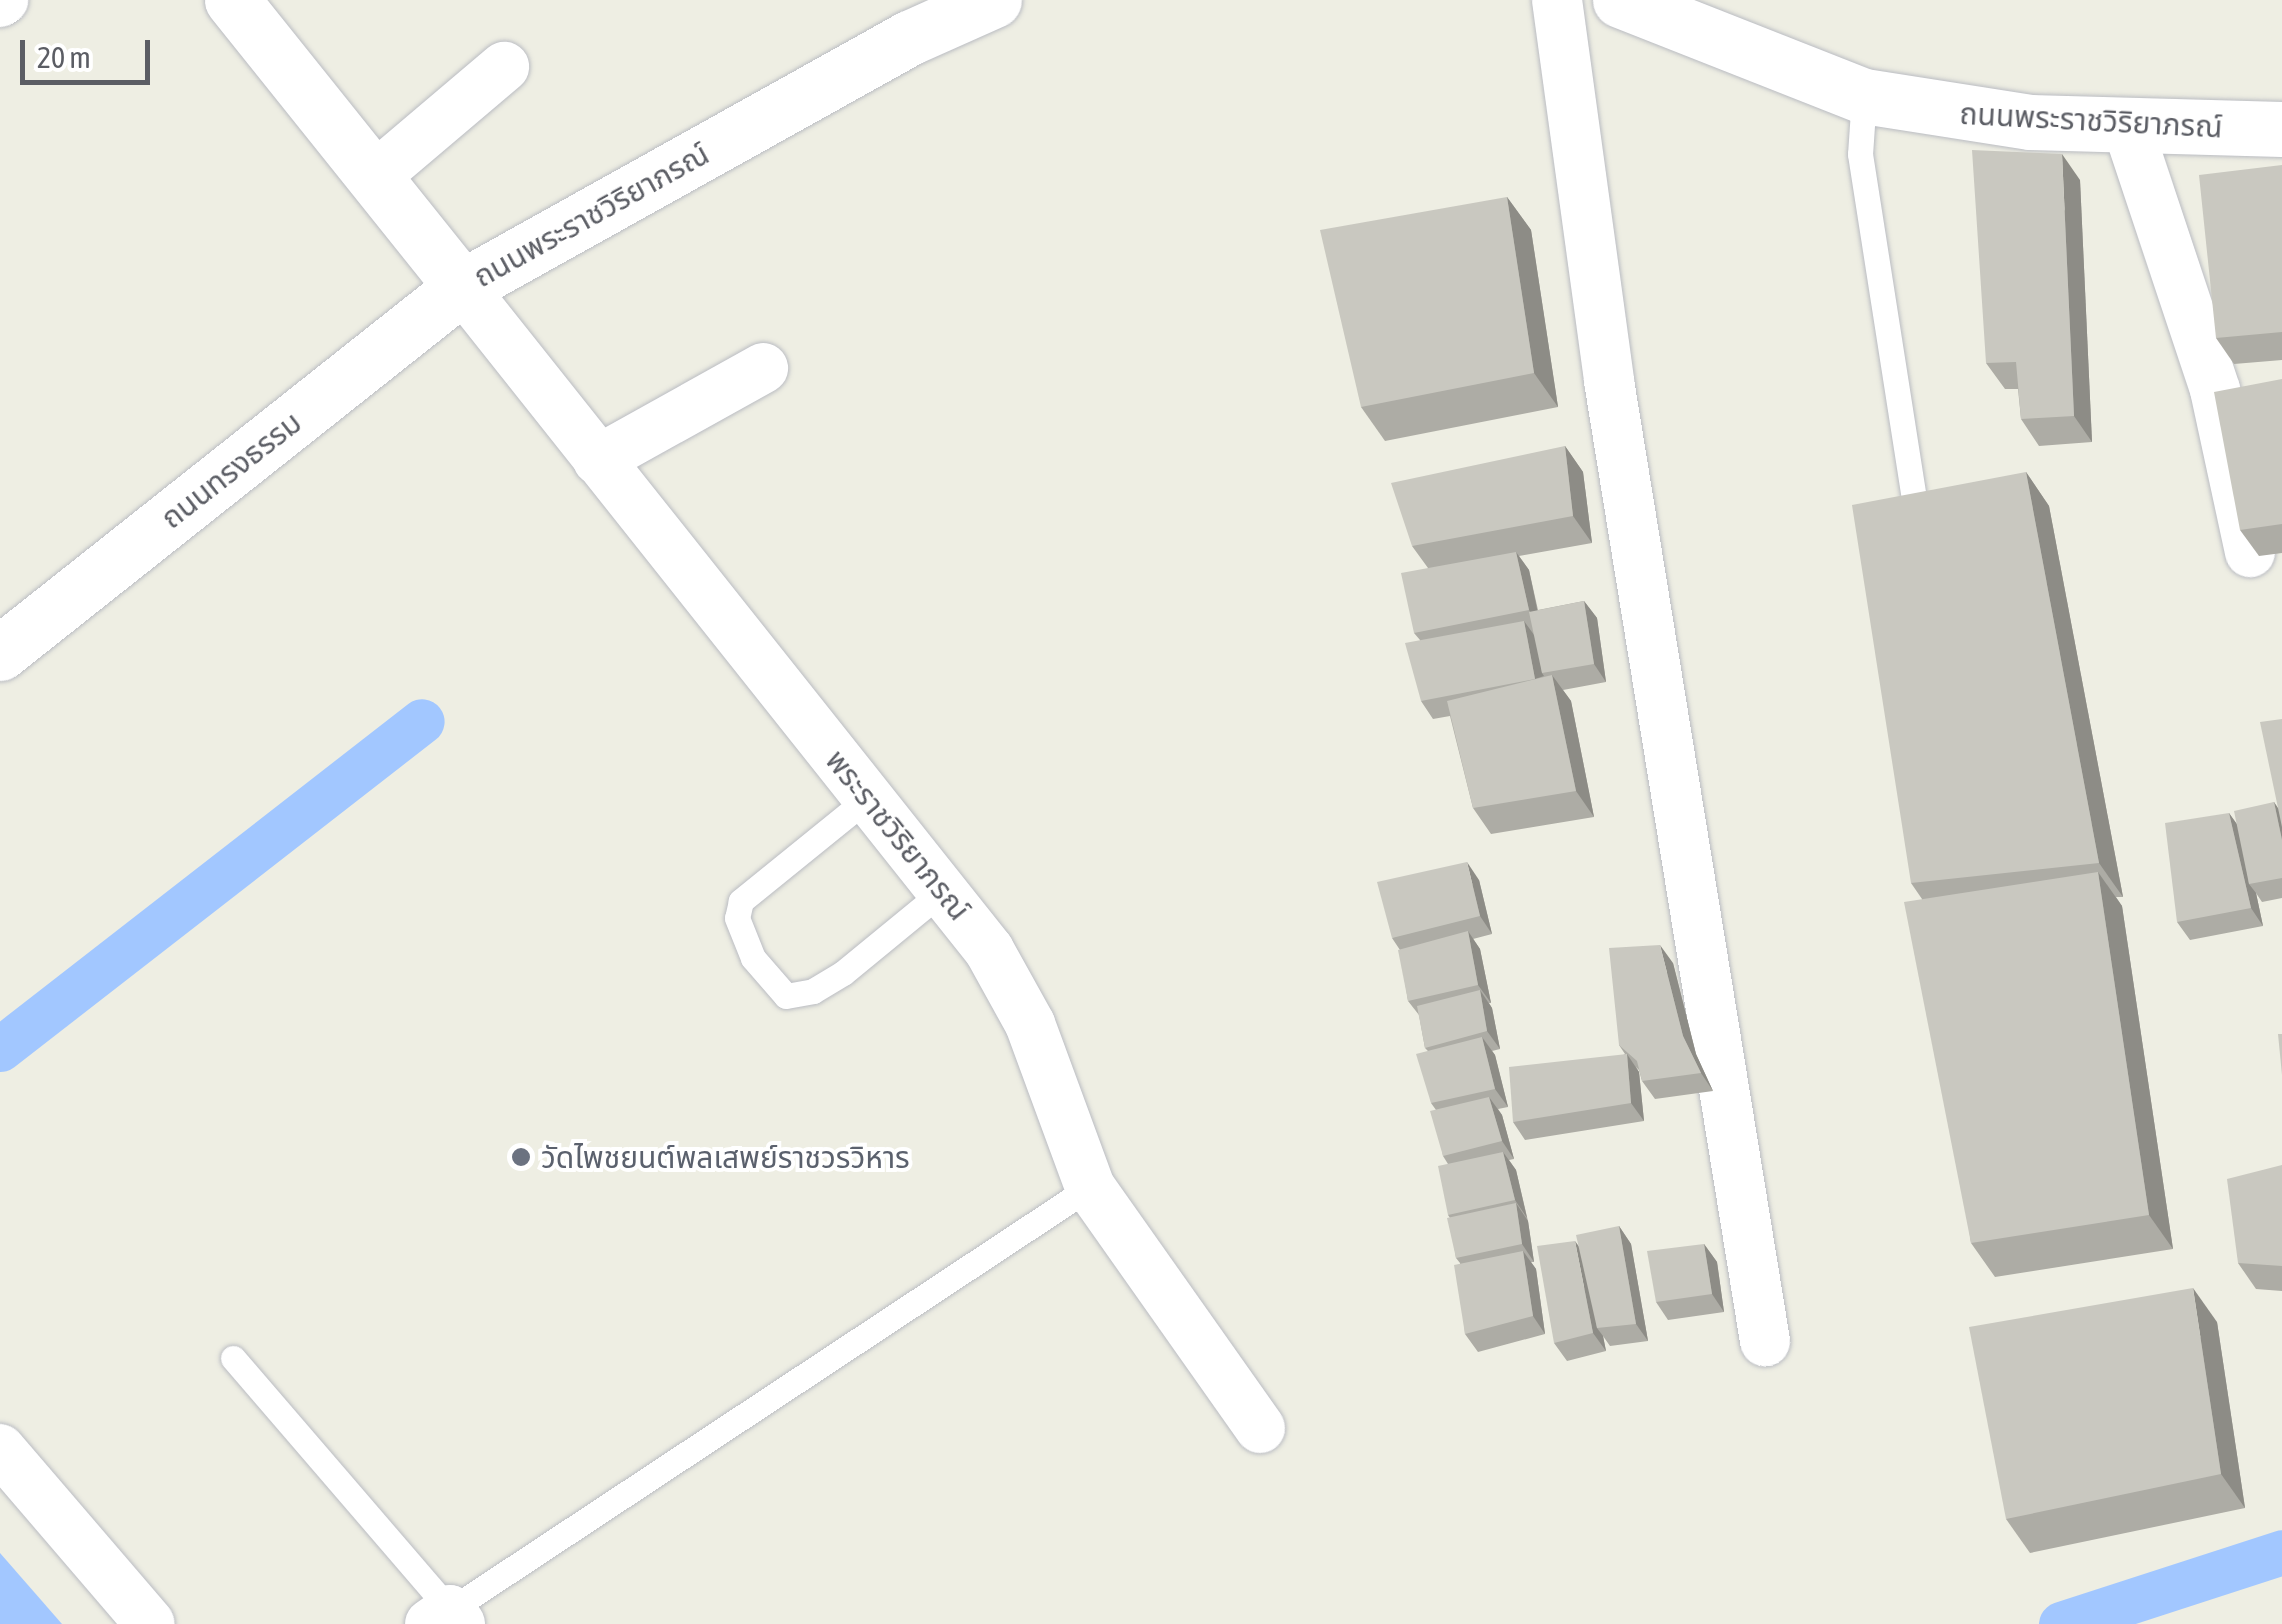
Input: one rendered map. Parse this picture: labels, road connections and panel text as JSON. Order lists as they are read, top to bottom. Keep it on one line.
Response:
{"streets":{"main road":["ถนนพระราชวิริยาภรณ์","ถนนทรงธรรม"],"street":["พระราชวิริยาภรณ์"]},"crossings":[["ถนนพระราชวิริยาภรณ์","ถนนทรงธรรม"],["ถนนพระราชวิริยาภรณ์","พระราชวิริยาภรณ์"],["ถนนทรงธรรม","พระราชวิริยาภรณ์"]],"places":["วัดไพชยนต์พลเสพย์ราชวรวิหาร"],"scale_bar":"20 m"}
